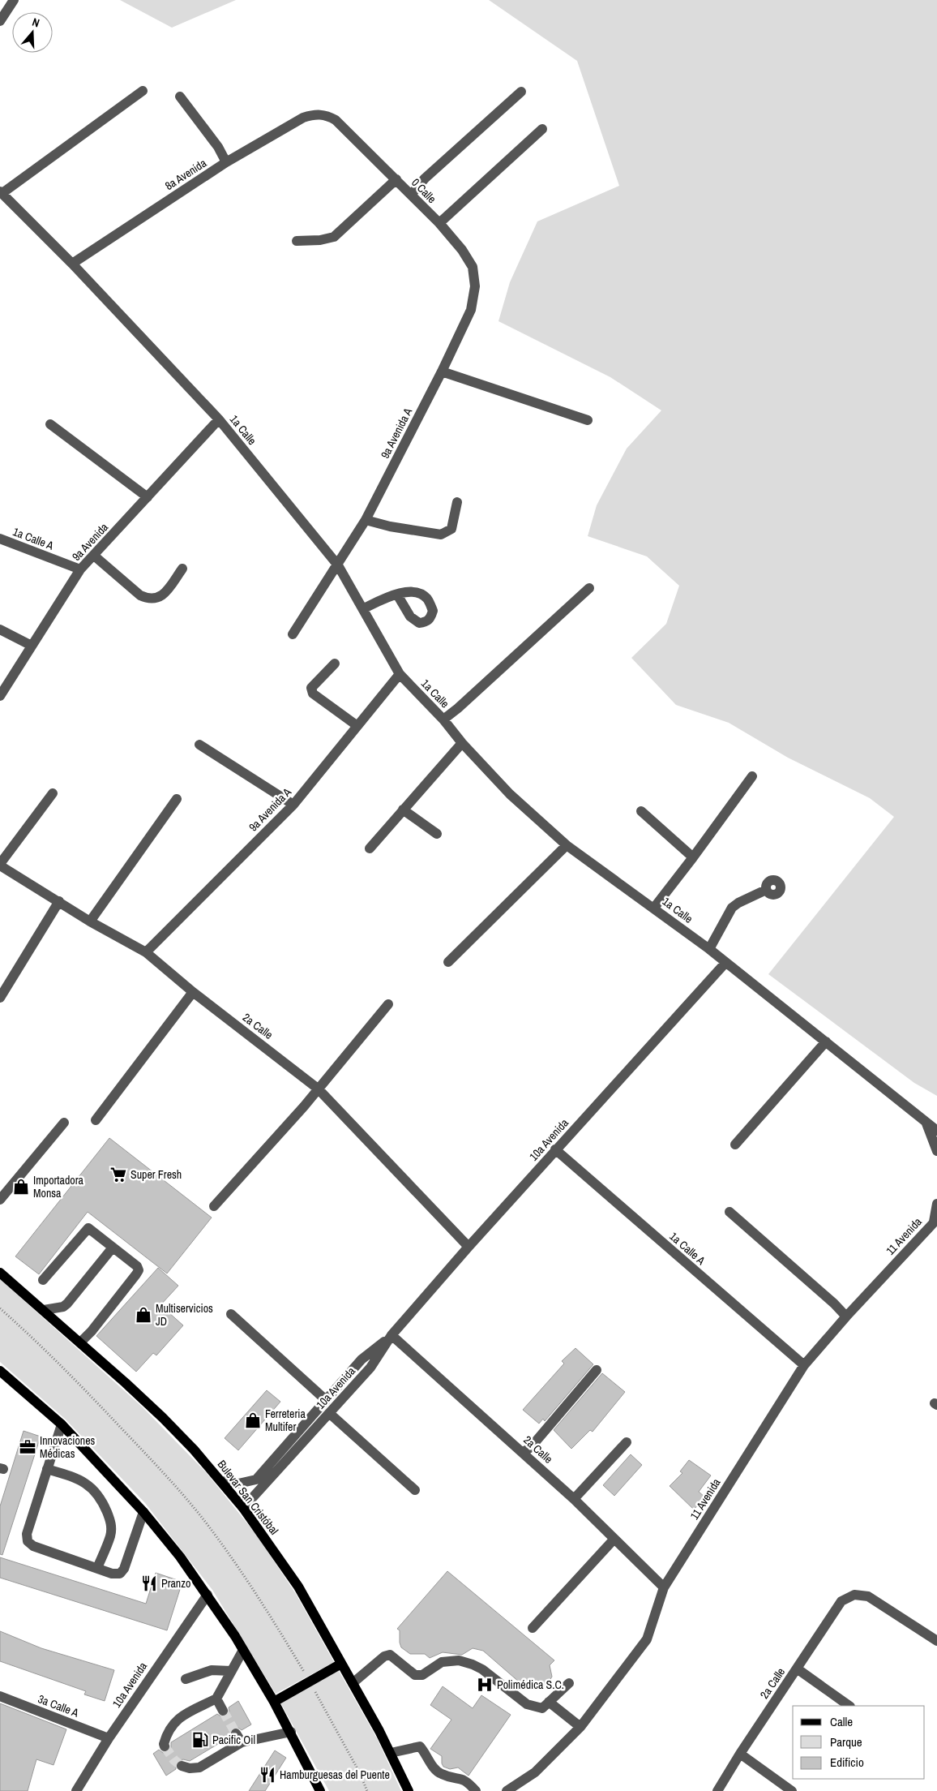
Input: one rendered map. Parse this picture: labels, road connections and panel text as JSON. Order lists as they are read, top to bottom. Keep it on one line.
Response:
{"streets":{"main road":["Bulevar San Cristóbal"],"street":["8a Avenida","0 Calle","1a Calle","9a Avenida A","1a Calle A","9a Avenida","2a Calle","10a Avenida","11 Avenida","3a Calle A"]},"crossings":[["8a Avenida","0 Calle"],["8a Avenida","1a Calle"],["0 Calle","9a Avenida A"],["1a Calle","9a Avenida A"],["1a Calle","9a Avenida"],["1a Calle","10a Avenida"],["9a Avenida A","2a Calle"],["1a Calle A","9a Avenida"],["1a Calle A","10a Avenida"],["1a Calle A","11 Avenida"],["2a Calle","10a Avenida"],["2a Calle","11 Avenida"],["10a Avenida","Bulevar San Cristóbal"],["10a Avenida","3a Calle A"]],"places":{"supermarket":["Super Fresh"],"shop":["Importadora Monsa","Multiservicios JD","Ferreteria Multifer"],"office":["Innovaciones Médicas"],"restaurant":["Pranzo","Hamburguesas del Puente"],"hospital":["Polimédica S.C."],"fuel station":["Pacific Oil"]},"legend":["Calle","Parque","Edificio"],"north":"top"}
